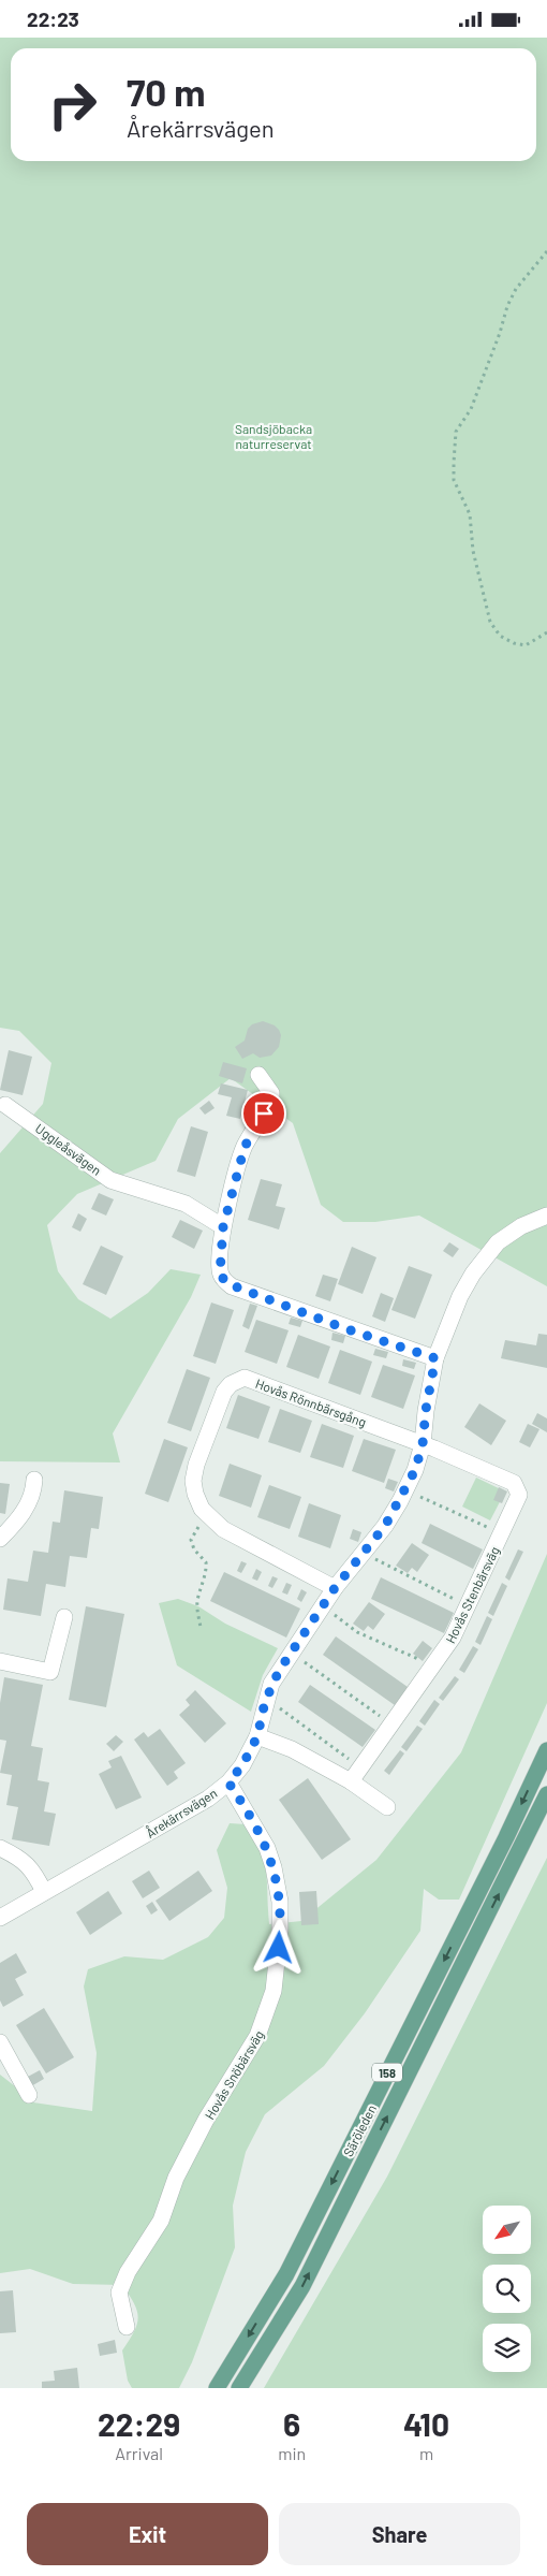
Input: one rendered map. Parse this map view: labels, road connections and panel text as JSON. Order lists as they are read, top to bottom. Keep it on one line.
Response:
{"streets":{"main road":["158","Säröleden"],"street":["Uggleåsvägen","Hovås Rönnbärsgång","Hovås Stenbärsväg","Årekärrsvägen","Hovås Snöbärsväg"]},"crossings":[["Hovås Rönnbärsgång","Hovås Stenbärsväg"],["Hovås Rönnbärsgång","Årekärrsvägen"],["Hovås Stenbärsväg","Årekärrsvägen"],["Årekärrsvägen","Hovås Snöbärsväg"]],"parks":["Sandsjöbacka naturreservat"],"north":"bottom left","page":{"status":"22:23","turn":["70 m","Årekärrsvägen"],"eta":["22:29","Arrival","6","min","410","m"],"buttons":["Exit","Share"]}}
